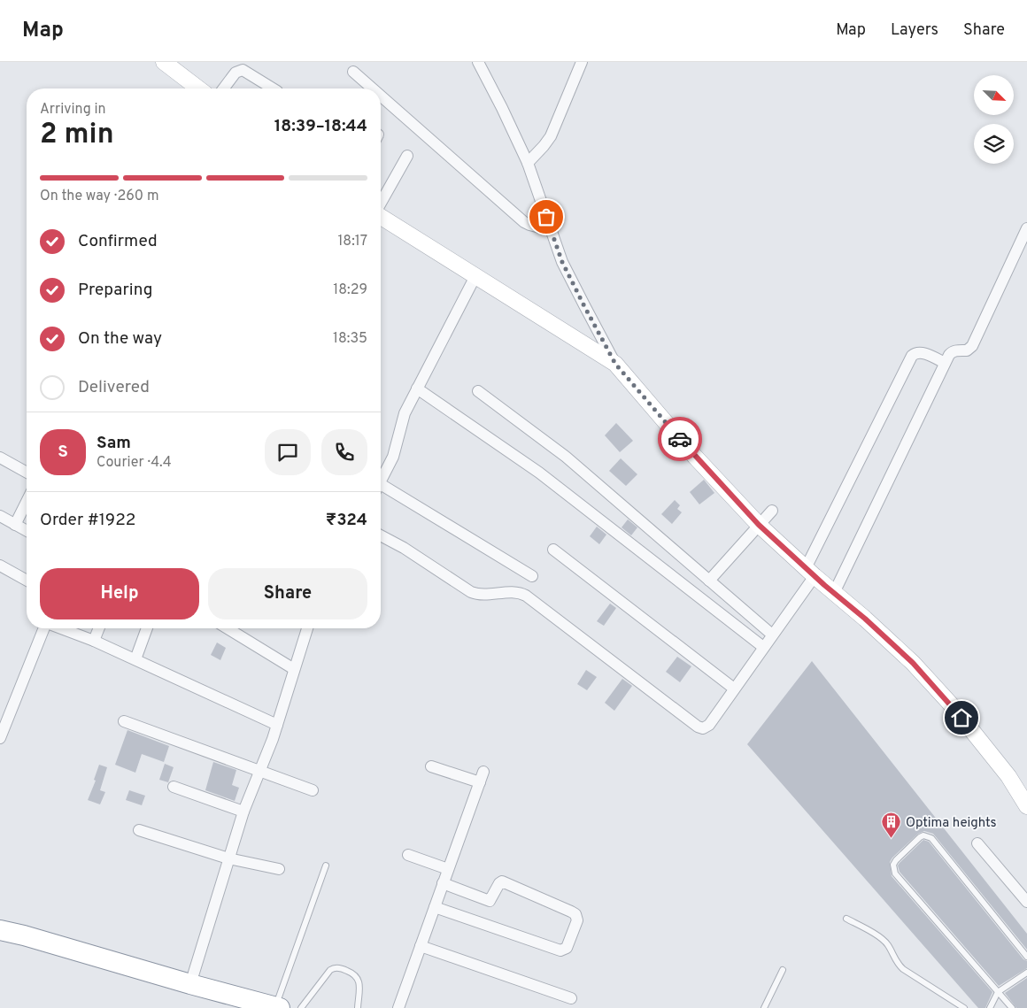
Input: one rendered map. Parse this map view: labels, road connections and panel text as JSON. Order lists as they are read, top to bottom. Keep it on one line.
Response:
{"places":{"building":["Optima heights"]},"north":"bottom right","page":{"header":"Map","nav":["Map","Layers","Share"],"heading":["2 min","Arriving in","18:39–18:44"],"panel":["Sam","Courier · 4.4","Order #1922","₹324"],"bar":"On the way · 260 m","list":[["Confirmed","18:17"],["Preparing","18:29"],["On the way","18:35"],"Delivered"],"round":"S","buttons":["Help","Share"]}}
